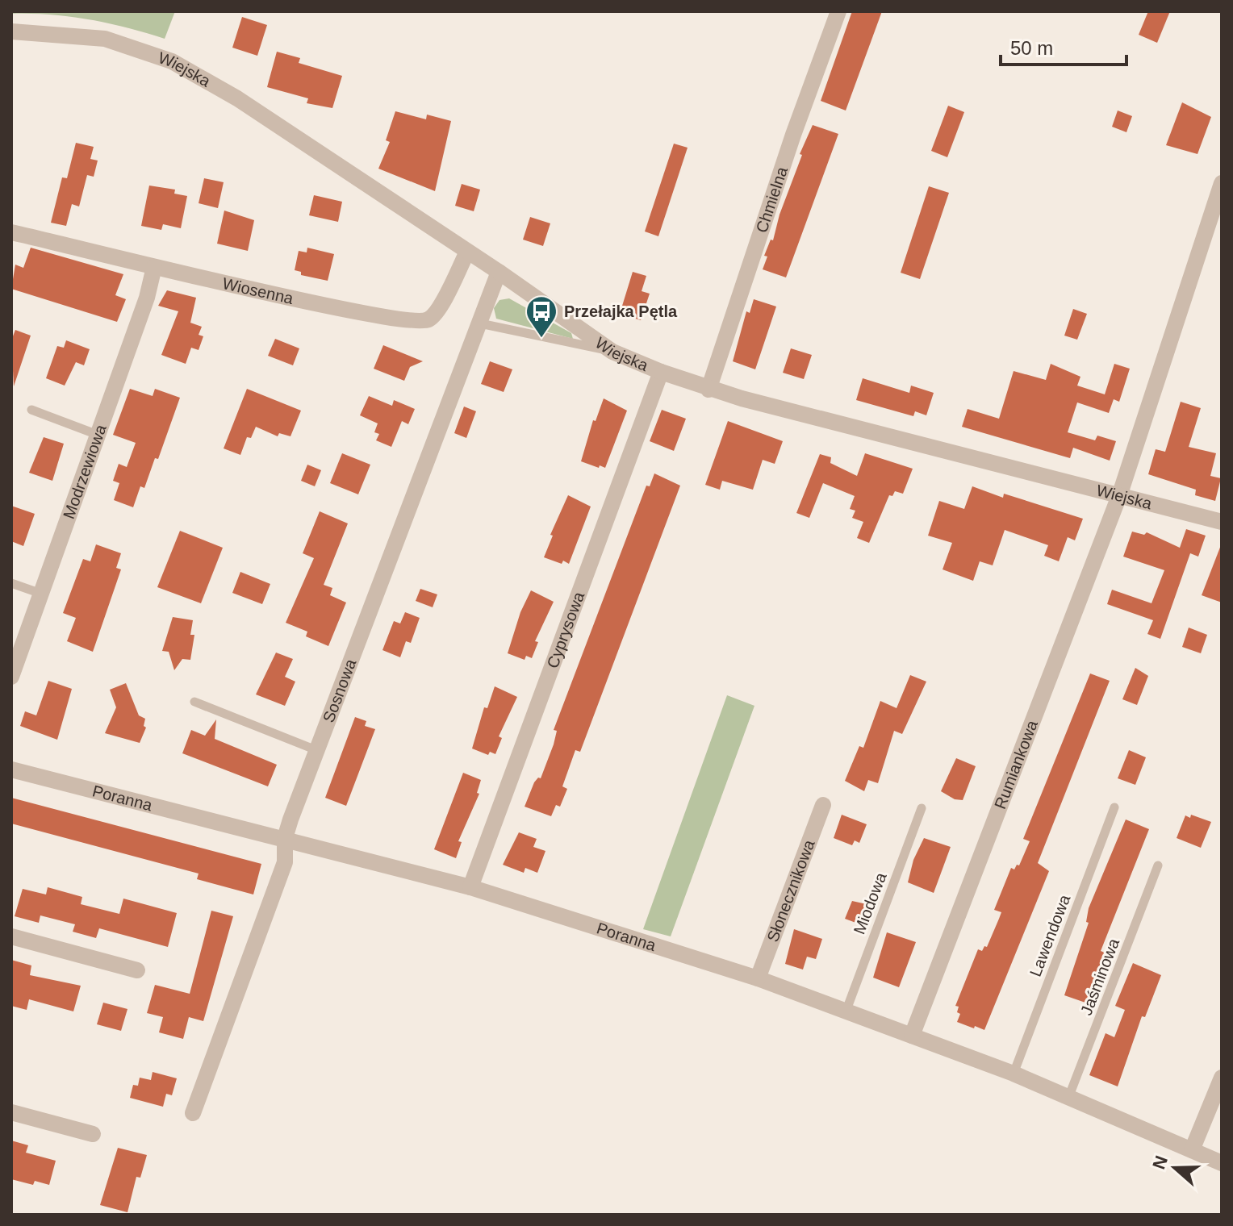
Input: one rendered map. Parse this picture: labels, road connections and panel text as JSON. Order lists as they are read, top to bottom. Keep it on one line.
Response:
{"streets":{"street":["Wiejska","Chmielna","Wiosenna","Modrzewiowa","Cyprysowa","Sosnowa","Rumiankowa","Poranna","Słonecznikowa"],"lane":["Miodowa","Lawendowa","Jaśminowa"]},"crossings":[["Wiejska","Chmielna"],["Wiejska","Wiosenna"],["Wiejska","Cyprysowa"],["Wiejska","Sosnowa"],["Wiejska","Rumiankowa"],["Wiosenna","Modrzewiowa"],["Cyprysowa","Poranna"],["Sosnowa","Poranna"],["Rumiankowa","Poranna"],["Poranna","Słonecznikowa"],["Poranna","Miodowa"],["Poranna","Lawendowa"],["Poranna","Jaśminowa"]],"places":{"bus stop":["Przełajka Pętla"]},"scale_bar":"50 m","north":"left"}
